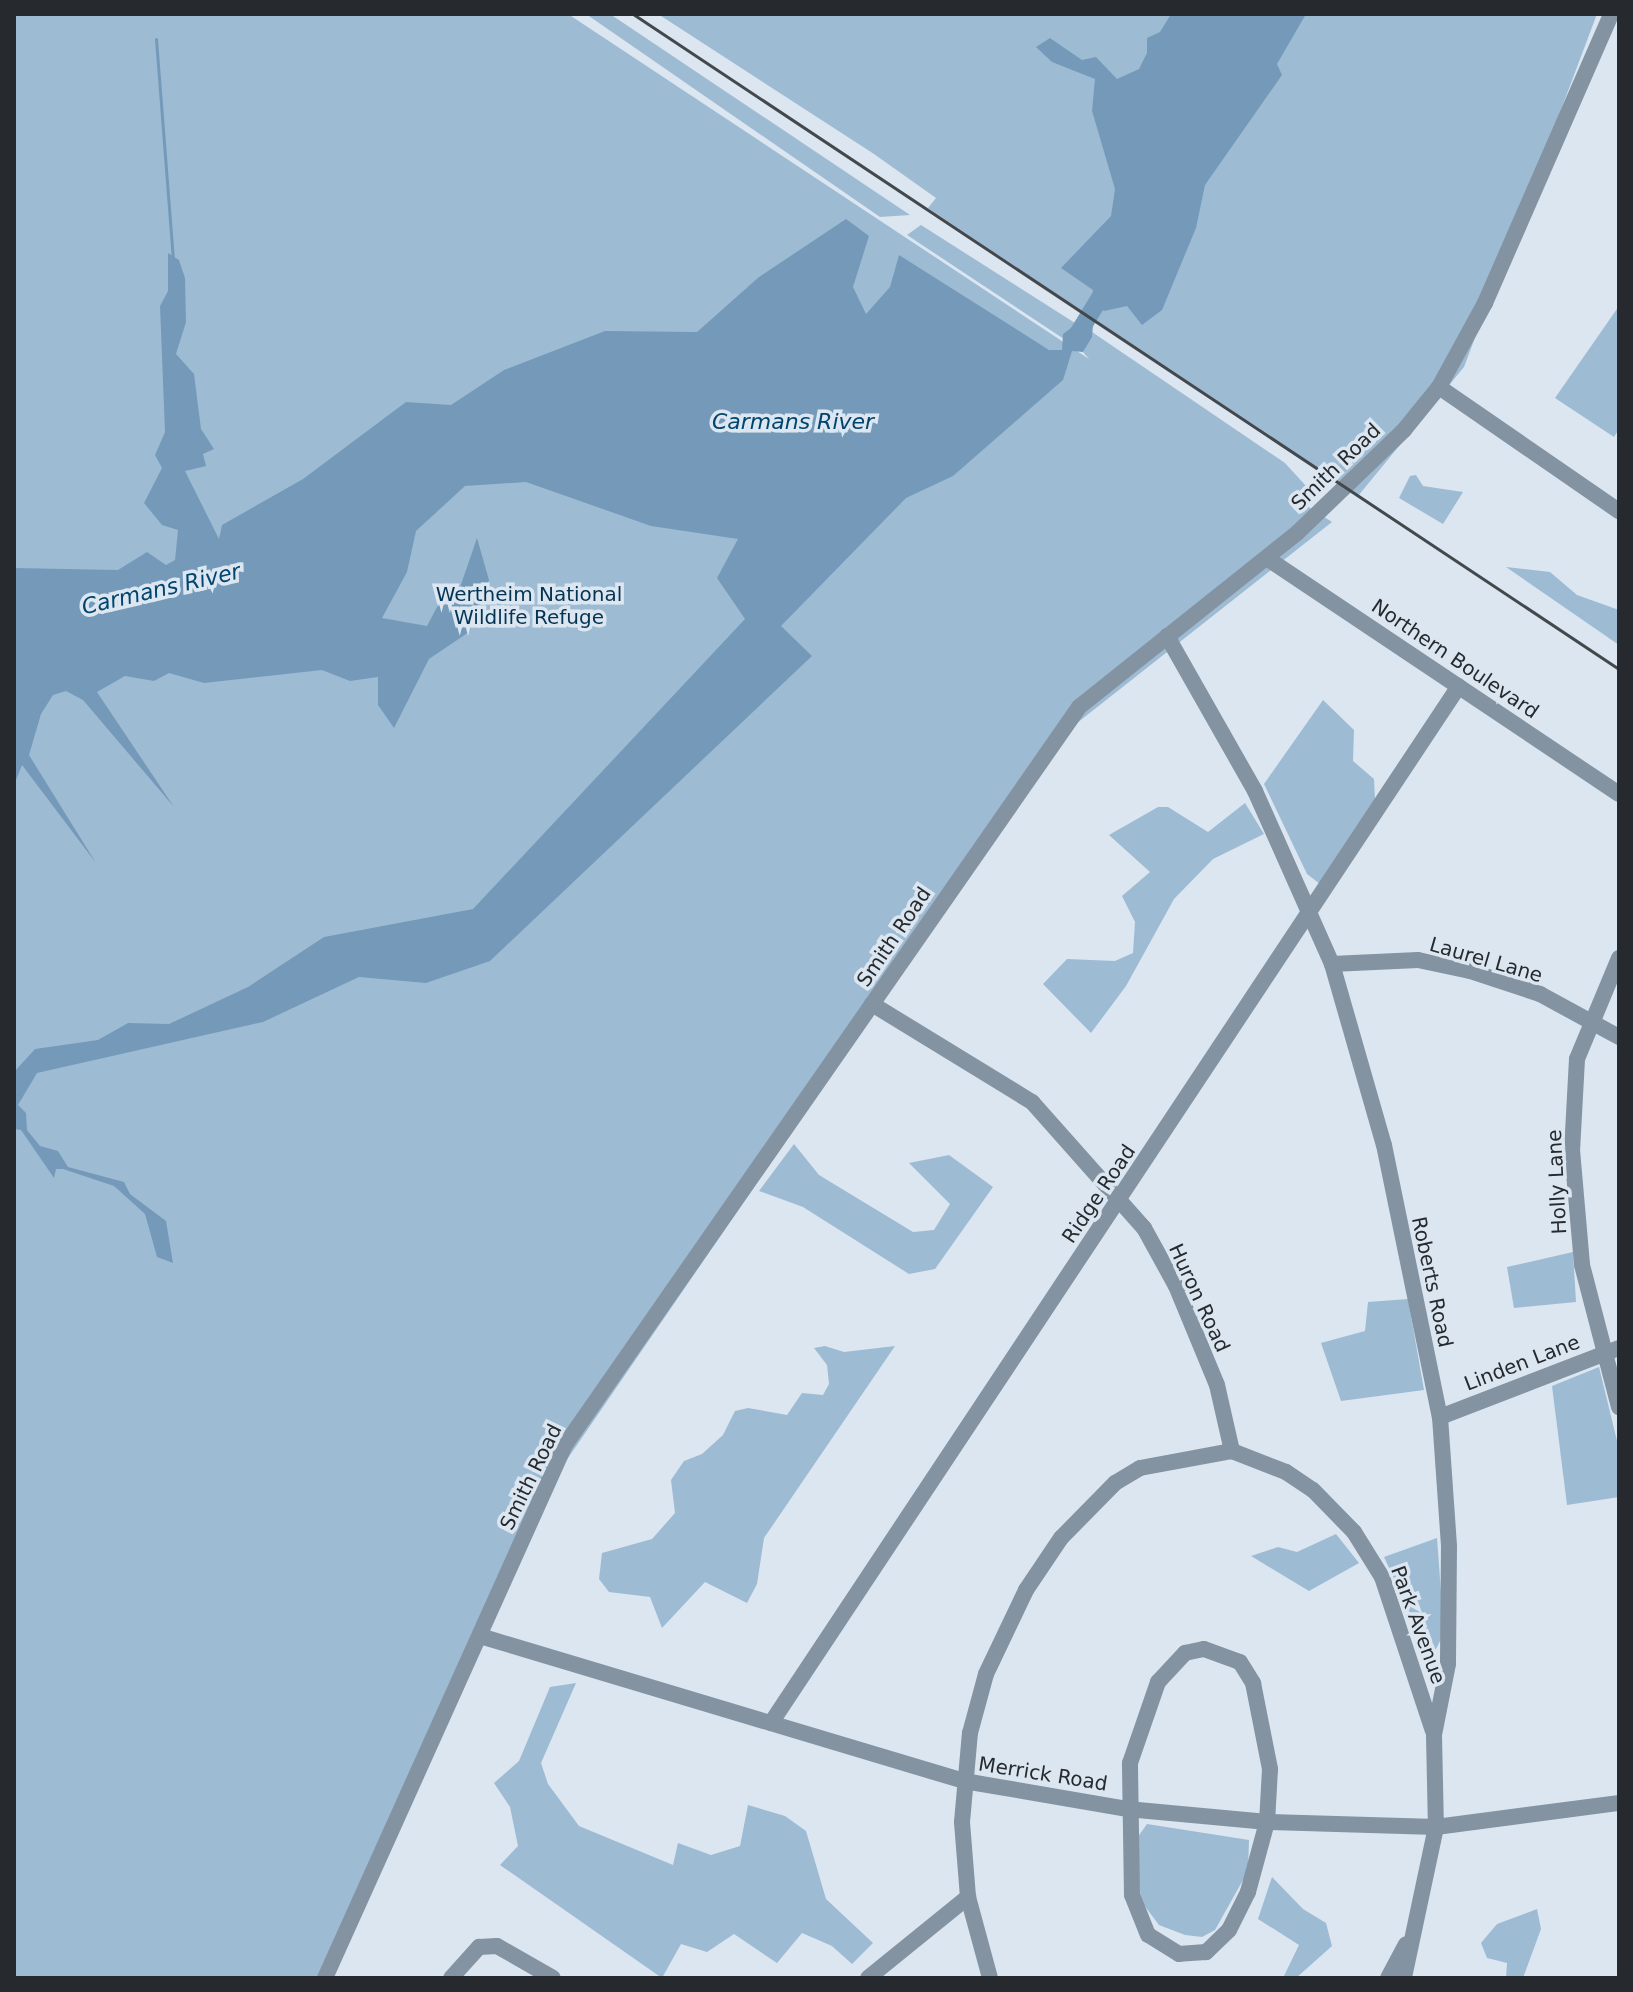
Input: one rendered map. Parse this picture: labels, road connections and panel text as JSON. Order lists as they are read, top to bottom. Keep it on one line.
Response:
{"streets":{"street":["Smith Road","Northern Boulevard","Laurel Lane","Holly Lane","Ridge Road","Roberts Road","Huron Road","Linden Lane","Park Avenue","Merrick Road"]},"crossings":[["Smith Road","Northern Boulevard"],["Smith Road","Roberts Road"],["Smith Road","Huron Road"],["Smith Road","Merrick Road"],["Northern Boulevard","Ridge Road"],["Laurel Lane","Holly Lane"],["Laurel Lane","Roberts Road"],["Holly Lane","Linden Lane"],["Ridge Road","Roberts Road"],["Ridge Road","Huron Road"],["Ridge Road","Merrick Road"],["Roberts Road","Linden Lane"],["Roberts Road","Park Avenue"],["Roberts Road","Merrick Road"],["Huron Road","Park Avenue"]],"water":["Carmans River"],"parks":["Wertheim National Wildlife Refuge"]}
